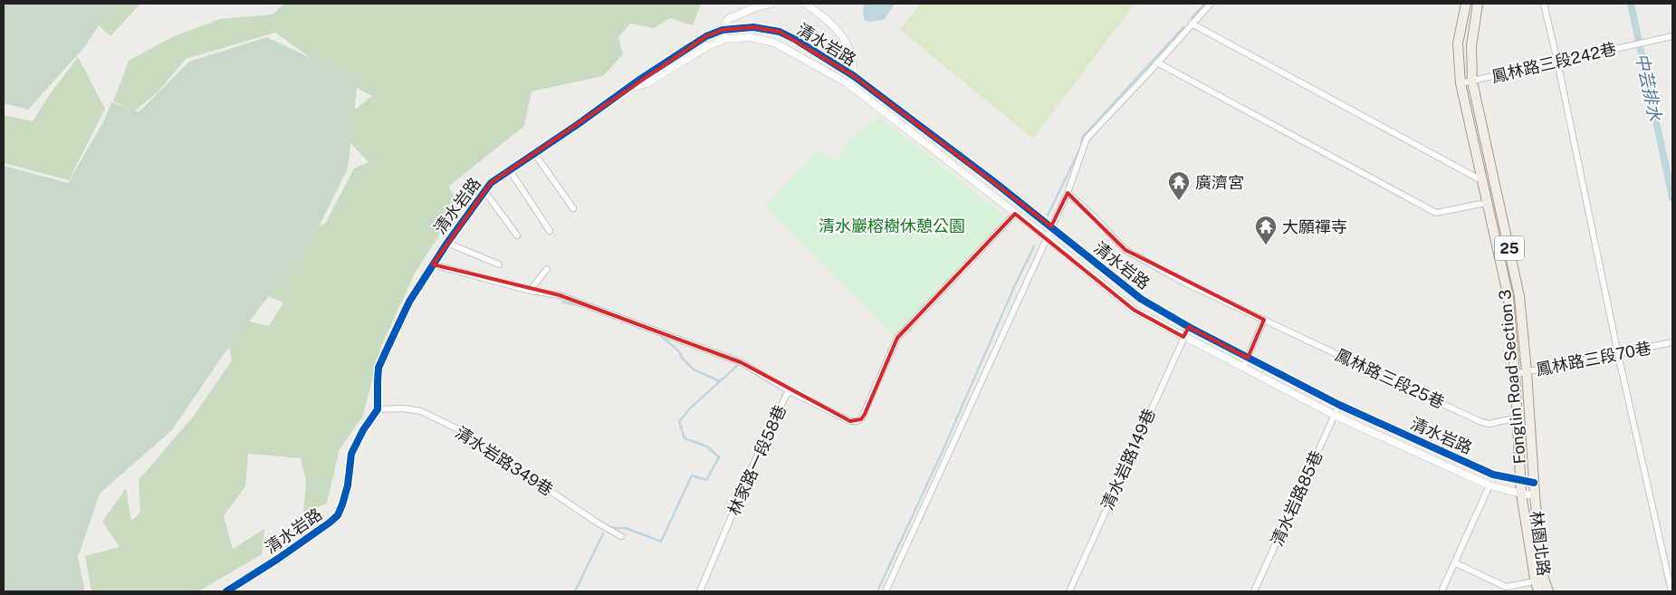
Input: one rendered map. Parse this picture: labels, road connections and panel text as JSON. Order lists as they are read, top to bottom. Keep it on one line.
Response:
{"streets":{"main road":["25","Fonglin Road Section 3","林園北路"],"street":["清水岩路","鳳林路三段242巷","鳳林路三段70巷","鳳林路三段25巷","清水岩路149巷","林家路一段58巷","清水岩路349巷","清水岩路85巷"]},"crossings":[["清水岩路","Fonglin Road Section 3"],["清水岩路","清水岩路149巷"],["清水岩路","林家路一段58巷"],["清水岩路","清水岩路349巷"],["清水岩路","清水岩路85巷"],["清水岩路","林園北路"],["鳳林路三段242巷","Fonglin Road Section 3"],["鳳林路三段70巷","Fonglin Road Section 3"],["Fonglin Road Section 3","鳳林路三段25巷"],["Fonglin Road Section 3","林園北路"]],"water":["中芸排水"],"parks":["清水巖榕樹休憩公園"],"places":{"temple":["廣濟宮","大願禪寺"]}}
